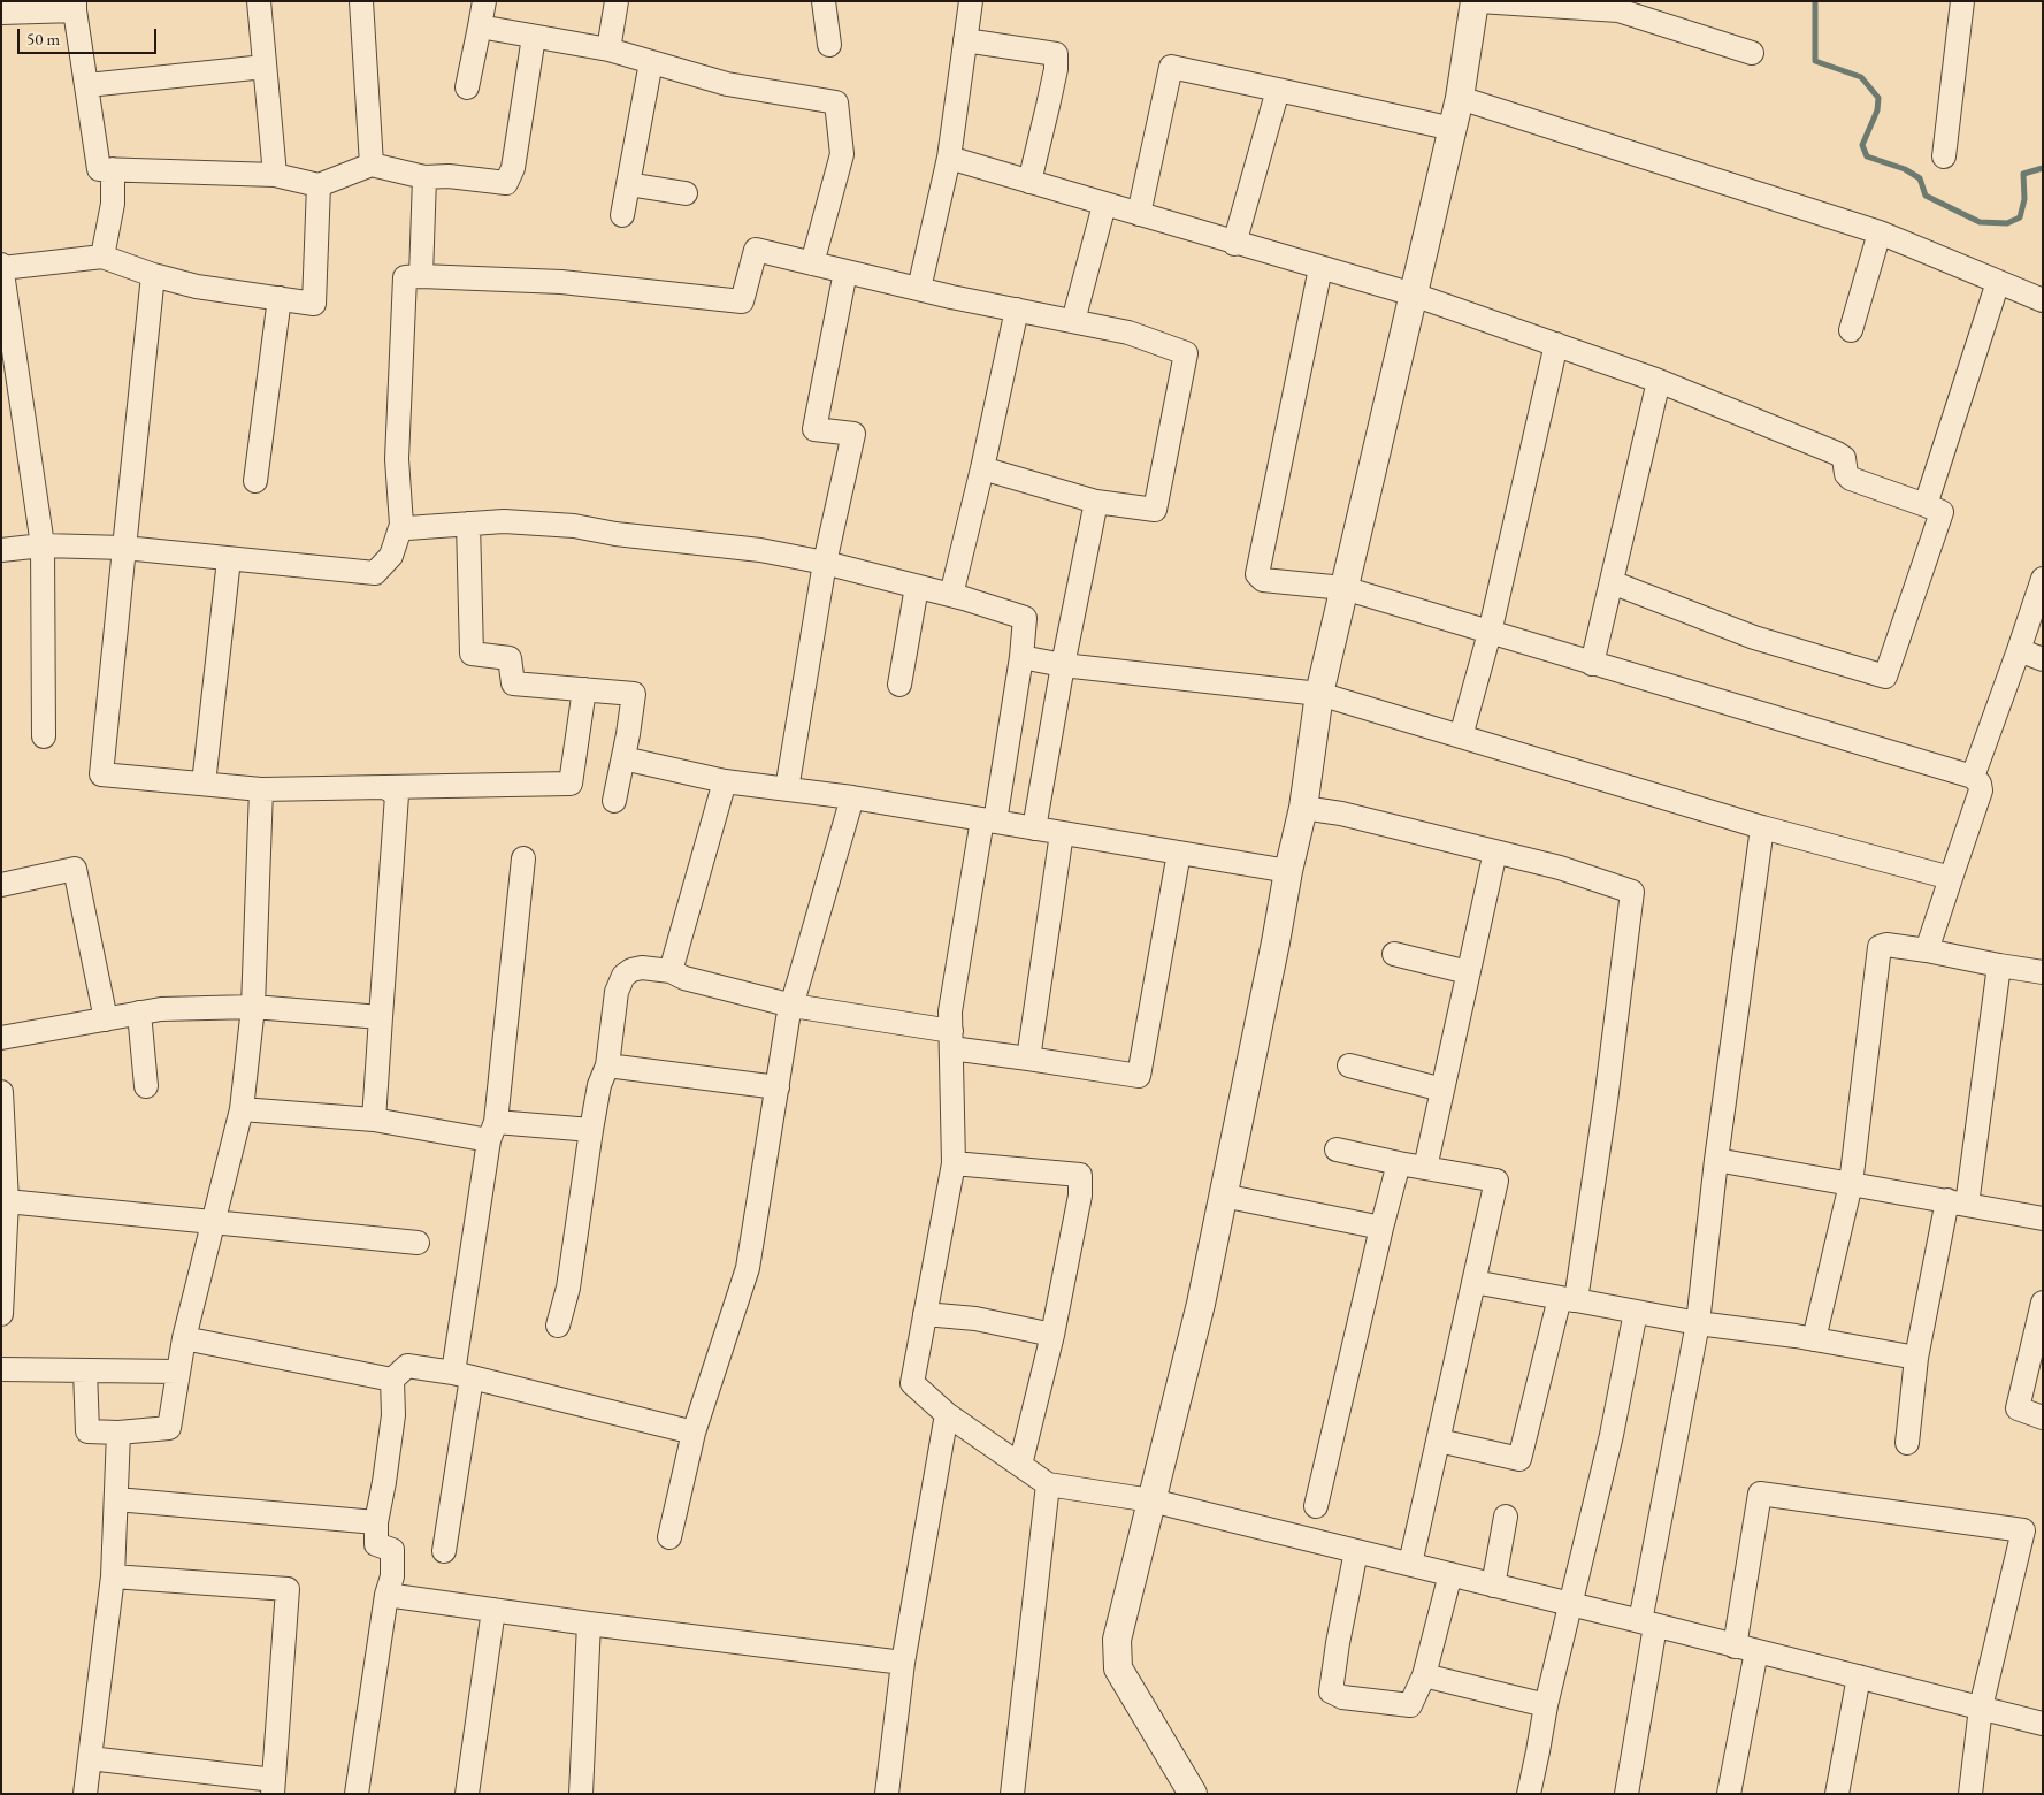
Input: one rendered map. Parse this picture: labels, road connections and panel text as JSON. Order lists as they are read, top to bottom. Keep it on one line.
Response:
{"scale_bar":"50 m"}
